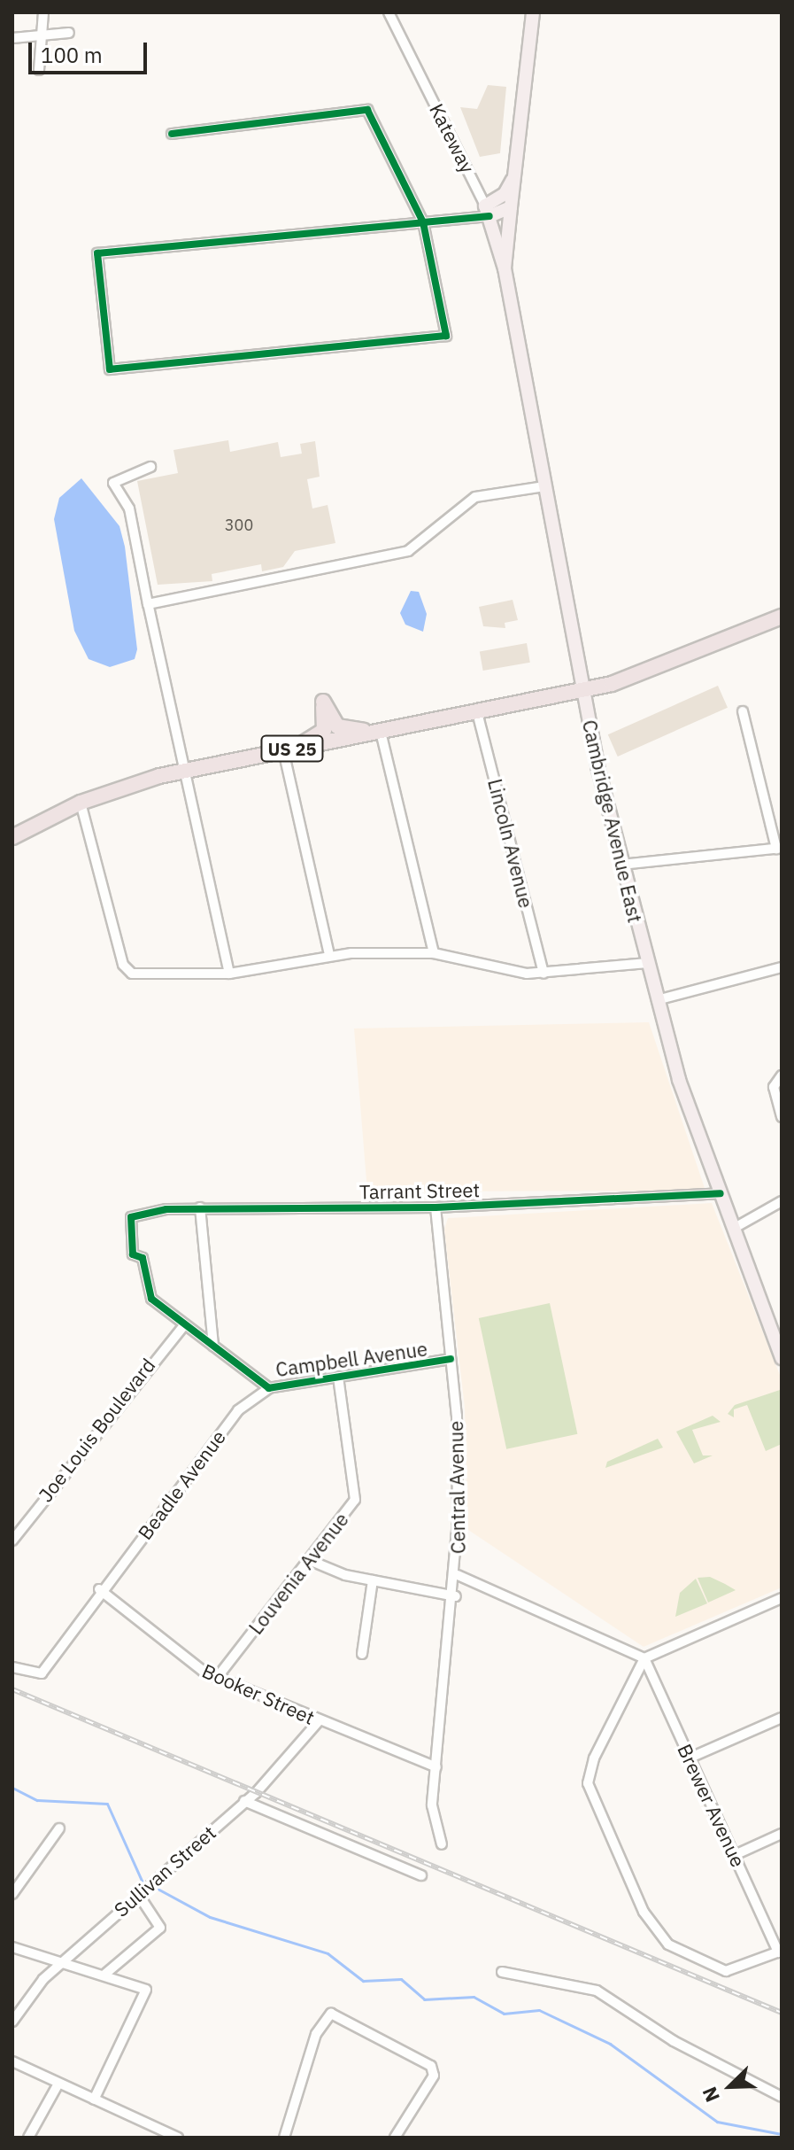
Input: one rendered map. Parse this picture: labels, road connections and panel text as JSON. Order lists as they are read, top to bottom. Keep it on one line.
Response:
{"streets":{"highway":["US 25"],"main road":["Kateway","Cambridge Avenue East"],"street":["Lincoln Avenue","Tarrant Street","Campbell Avenue","Joe Louis Boulevard","Beadle Avenue","Central Avenue","Louvenia Avenue","Booker Street","Brewer Avenue","Sullivan Street"]},"crossings":[["Kateway","Cambridge Avenue East"],["US 25","Cambridge Avenue East"],["US 25","Lincoln Avenue"],["Cambridge Avenue East","Tarrant Street"],["Tarrant Street","Campbell Avenue"],["Tarrant Street","Central Avenue"],["Campbell Avenue","Joe Louis Boulevard"],["Campbell Avenue","Beadle Avenue"],["Campbell Avenue","Central Avenue"],["Campbell Avenue","Louvenia Avenue"],["Beadle Avenue","Booker Street"],["Central Avenue","Booker Street"],["Louvenia Avenue","Booker Street"],["Booker Street","Sullivan Street"]],"house_numbers":["300"],"scale_bar":"100 m","north":"bottom left"}
